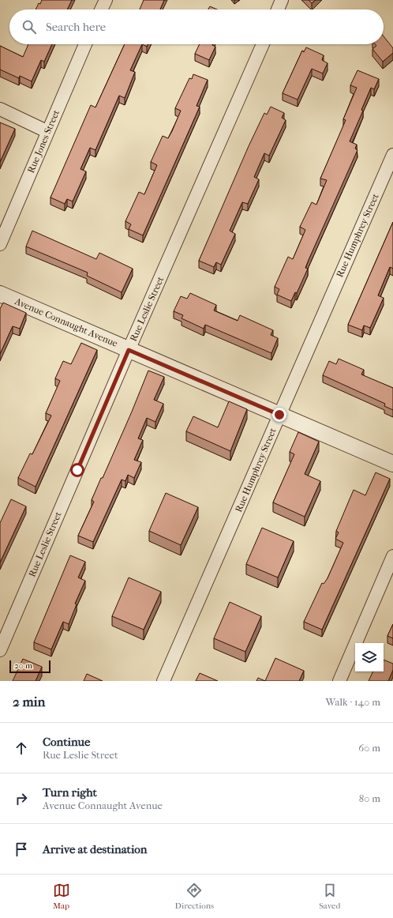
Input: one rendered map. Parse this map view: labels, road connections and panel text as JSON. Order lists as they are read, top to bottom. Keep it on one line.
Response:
{"streets":{"street":["Rue Jones Street","Rue Humphrey Street","Rue Leslie Street","Avenue Connaught Avenue"]},"crossings":[["Rue Humphrey Street","Avenue Connaught Avenue"],["Rue Leslie Street","Avenue Connaught Avenue"]],"scale_bar":"20 m","page":{"search":"Search here","scale":"20 m","heading":["2 min","Walk · 140 m"],"list":[["Continue","Rue Leslie Street","60 m"],["Turn right","Avenue Connaught Avenue","80 m"],"Arrive at destination"],"nav":["Map","Directions","Saved"]}}
